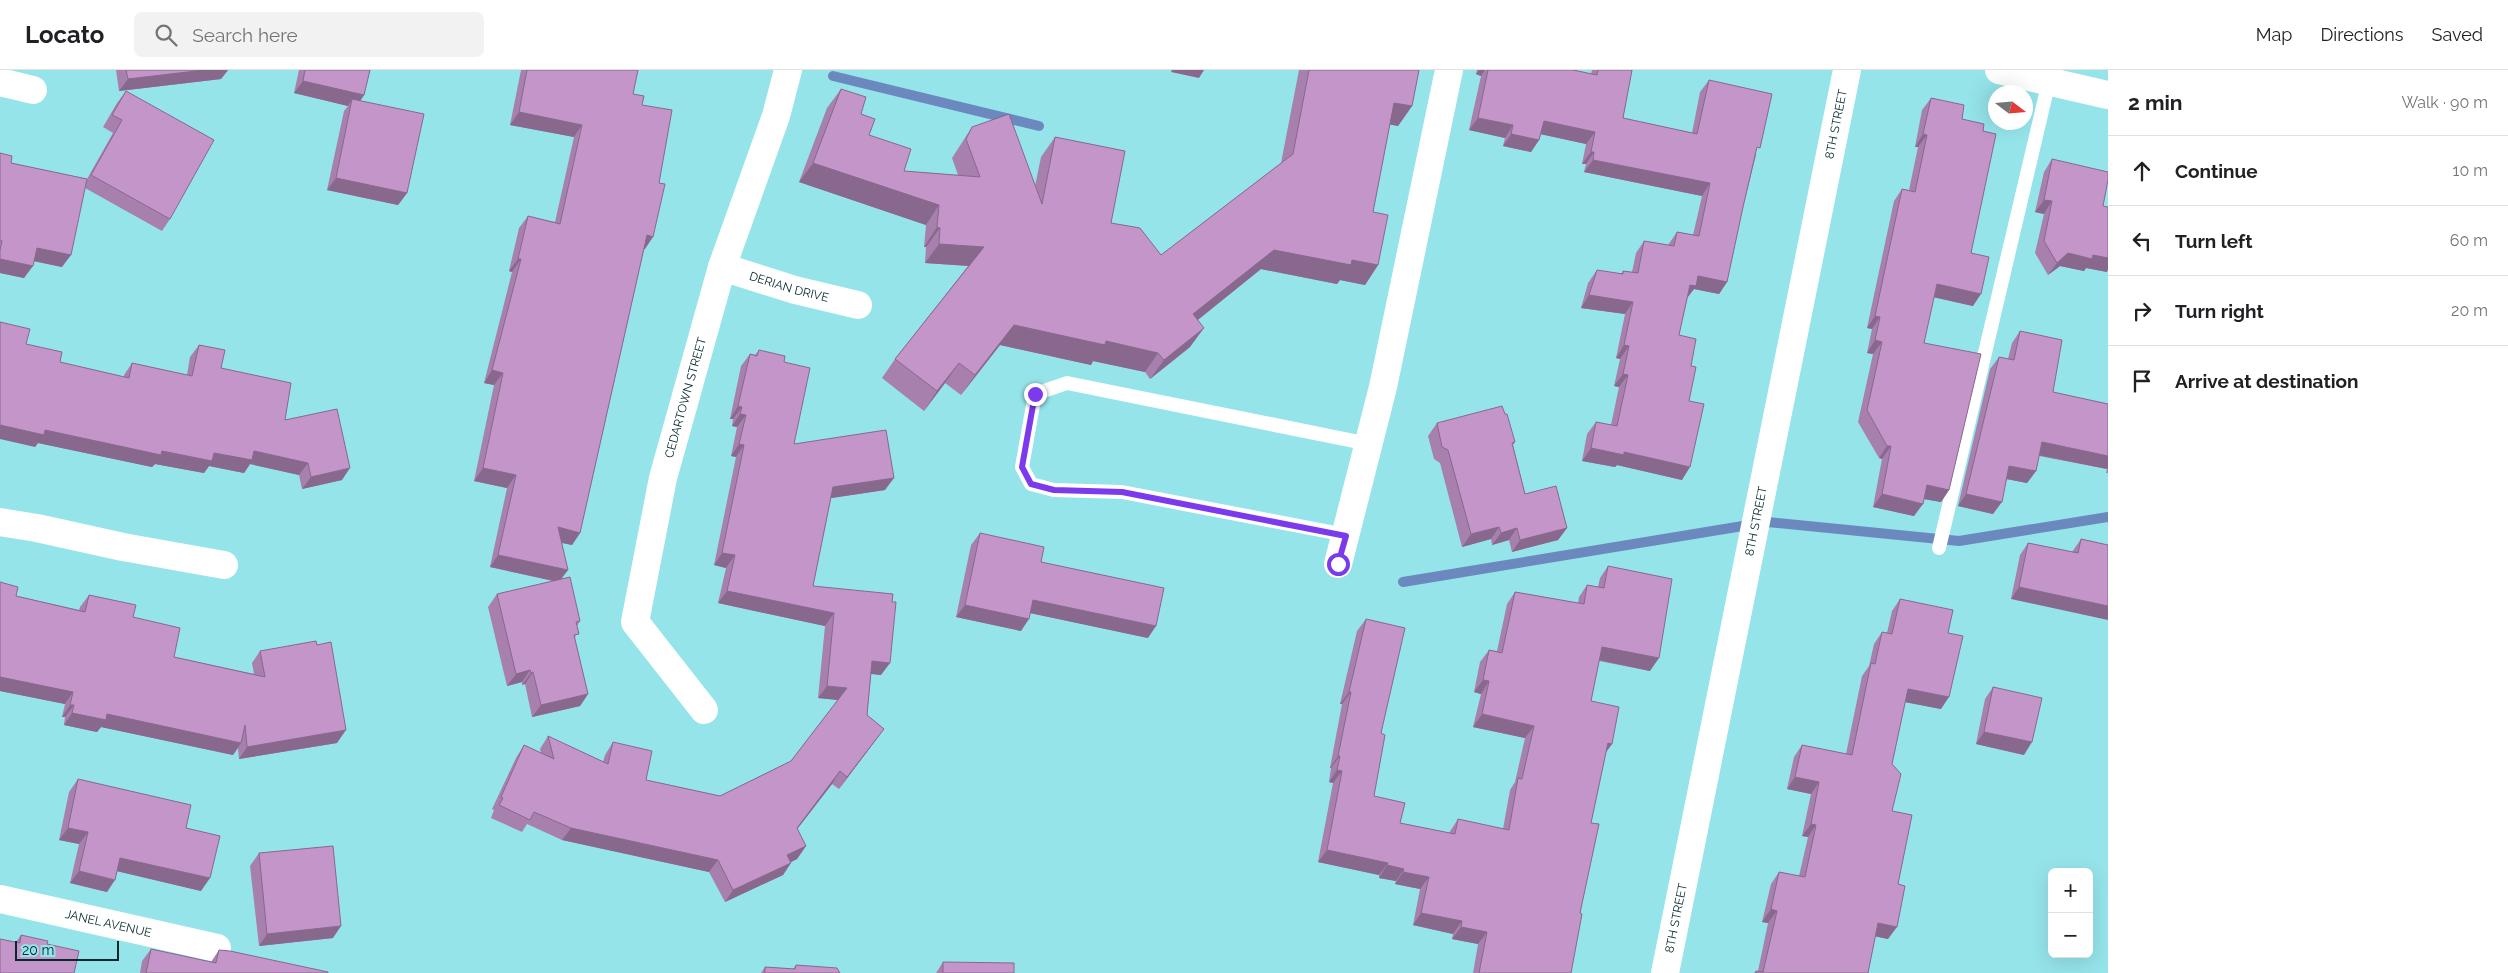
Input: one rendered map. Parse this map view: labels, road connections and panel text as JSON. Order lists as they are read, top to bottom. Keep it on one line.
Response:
{"streets":{"street":["8TH STREET","DERIAN DRIVE","CEDARTOWN STREET","JANEL AVENUE"]},"crossings":[["DERIAN DRIVE","CEDARTOWN STREET"]],"scale_bar":"20 m","north":"right","page":{"header":"Locato","search":"Search here","nav":["Map","Directions","Saved"],"heading":["2 min","Walk · 90 m"],"list":[["Continue","10 m"],["Turn left","60 m"],["Turn right","20 m"],"Arrive at destination"],"map_buttons":["+","−"],"scale":"20 m"}}
